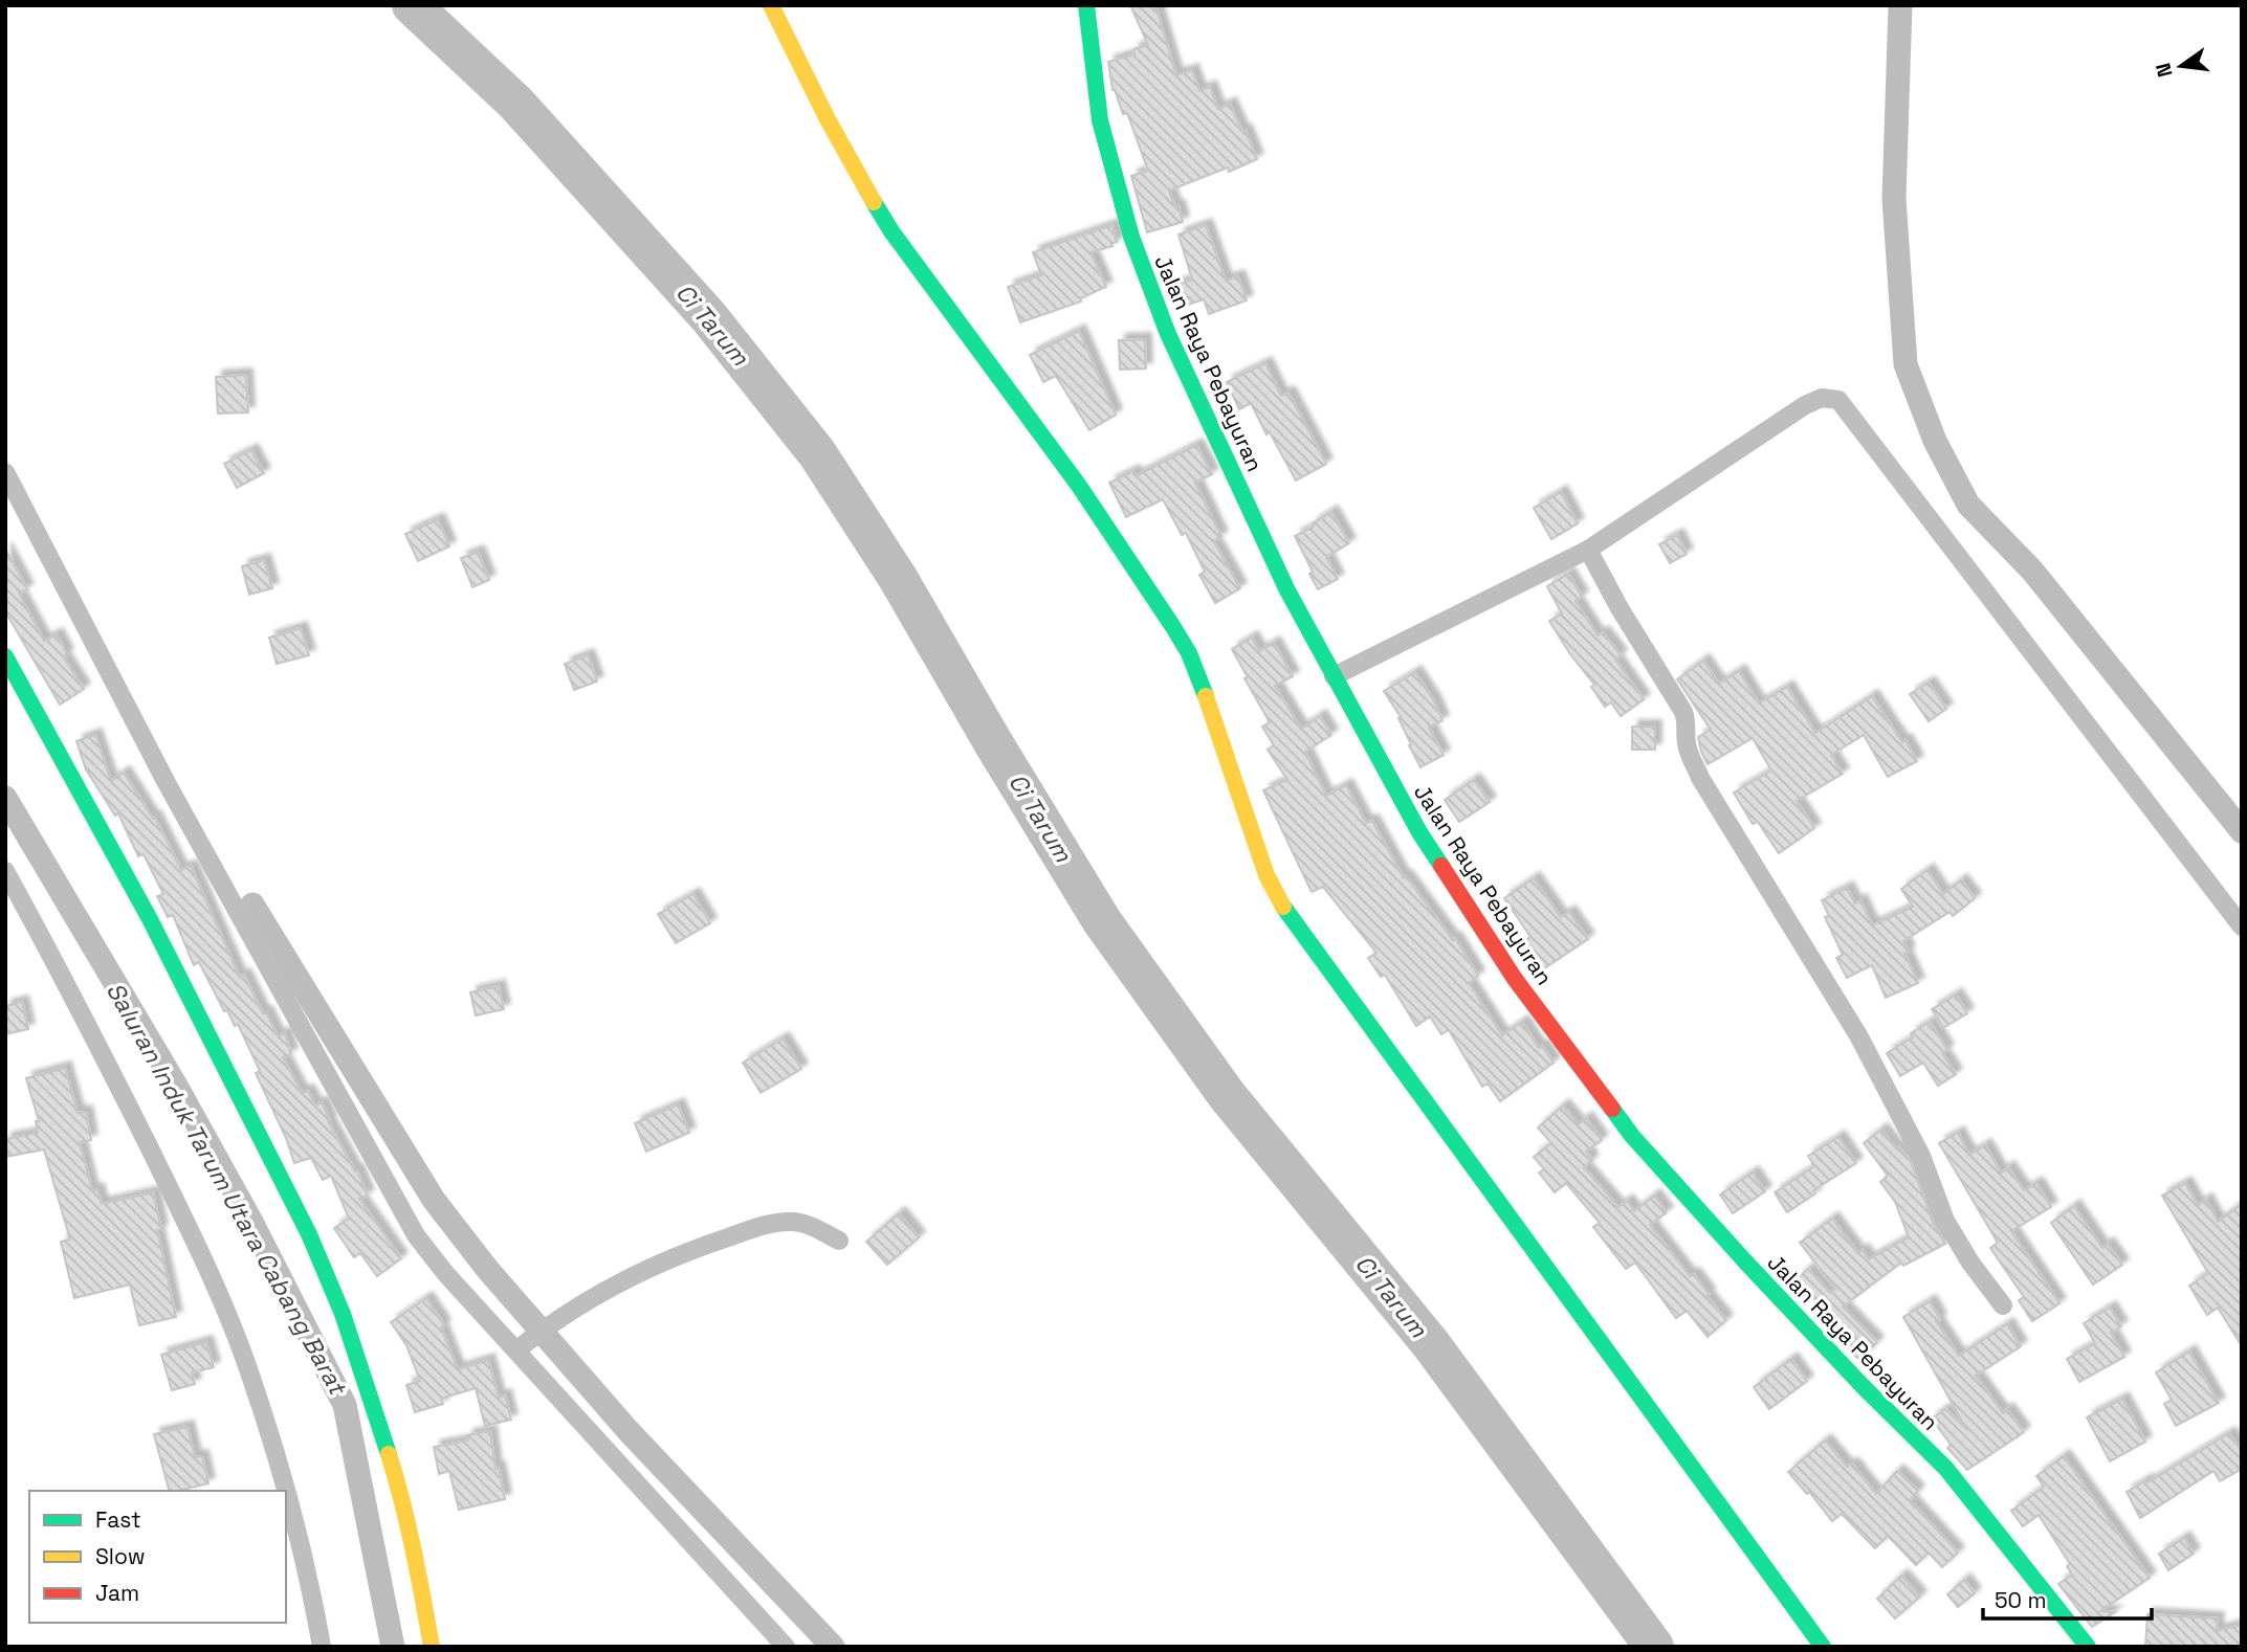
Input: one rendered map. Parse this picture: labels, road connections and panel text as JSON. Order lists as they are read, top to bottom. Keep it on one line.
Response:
{"streets":{"main road":["Jalan Raya Pebayuran"]},"water":["Ci Tarum","Saluran Induk Tarum Utara Cabang Barat"],"legend":["Fast","Slow","Jam"],"scale_bar":"50 m","north":"left"}
